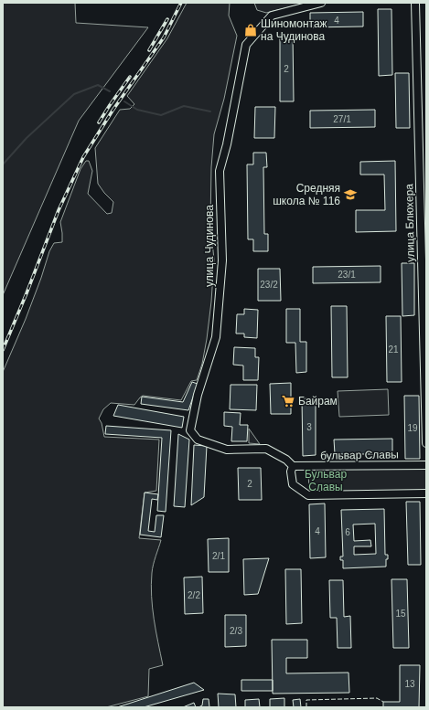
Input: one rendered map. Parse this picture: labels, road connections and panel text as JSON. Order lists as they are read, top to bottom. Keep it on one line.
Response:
{"streets":{"street":["улица Блюхера","улица Чудинова","бульвар Славы"]},"crossings":[["улица Чудинова","бульвар Славы"]],"parks":["Бульвар Славы"],"places":{"shop":["Шиномонтаж на Чудинова"],"school or university":["Средняя школа № 116"],"supermarket":["Байрам"]},"house_numbers":["4","2","27/1","23/1","23/2","21","3","19","2","4","6","2/1","2/2","15","2/3","13"]}
